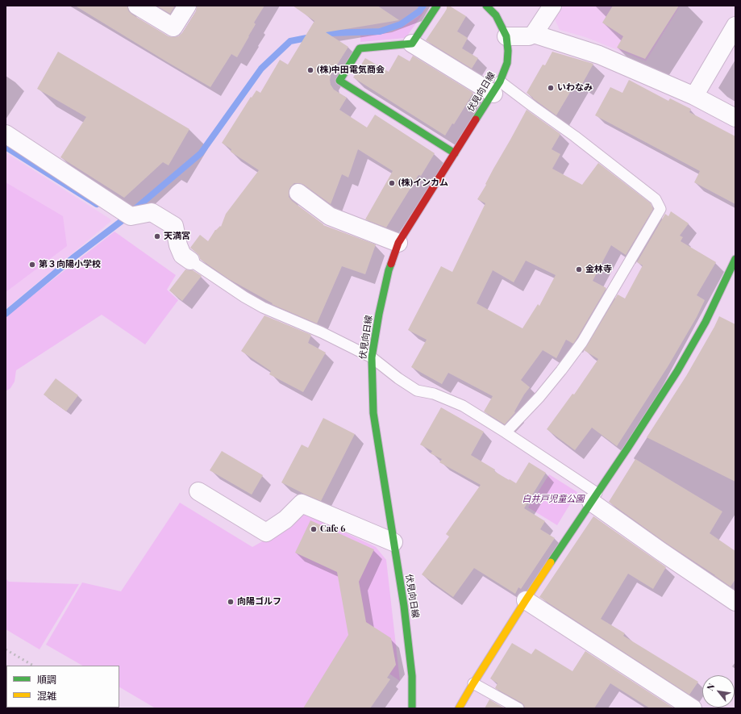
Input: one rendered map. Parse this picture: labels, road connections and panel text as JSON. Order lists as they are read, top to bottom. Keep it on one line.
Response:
{"streets":{"street":["伏見向日線"]},"parks":["白井戸児童公園"],"places":["(株)中田電気商会","いわなみ","(株)インカム","天満宮","第３向陽小学校","金林寺","Cafe 6","向陽ゴルフ"],"legend":["順調","混雑"],"north":"top left"}
